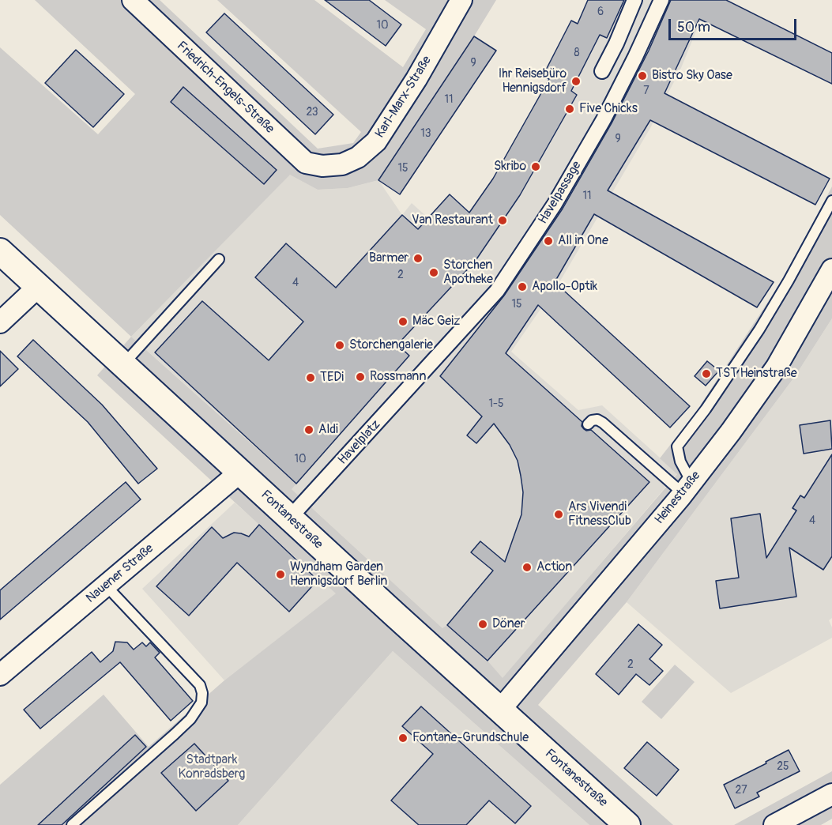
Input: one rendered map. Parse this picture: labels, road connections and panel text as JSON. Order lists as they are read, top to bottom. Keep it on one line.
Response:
{"streets":{"street":["Friedrich-Engels-Straße","Karl-Marx-Straße","Havelpassage","Havelplatz","Heinestraße","Fontanestraße","Nauener Straße"]},"crossings":[["Friedrich-Engels-Straße","Karl-Marx-Straße"],["Havelpassage","Havelplatz"],["Havelplatz","Fontanestraße"],["Heinestraße","Fontanestraße"],["Fontanestraße","Nauener Straße"]],"parks":["Stadtpark Konradsberg"],"places":["Bistro Sky Oase","Ihr Reisebüro Hennigsdorf","Five Chicks","Skribo","Van Restaurant","All in One","Barmer","Storchen Apotheke","Apollo-Optik","Mäc Geiz","Storchengalerie","TST Heinstraße","Rossmann","TEDi","Aldi","Ars Vivendi FitnessClub","Action","Wyndham Garden Hennigsdorf Berlin","Döner","Fontane-Grundschule"],"house_numbers":["6","10","8","9","7","11","23","13","9","15","11","2","4","15","1-5","10","4","2","25","27"],"scale_bar":"50 m"}
